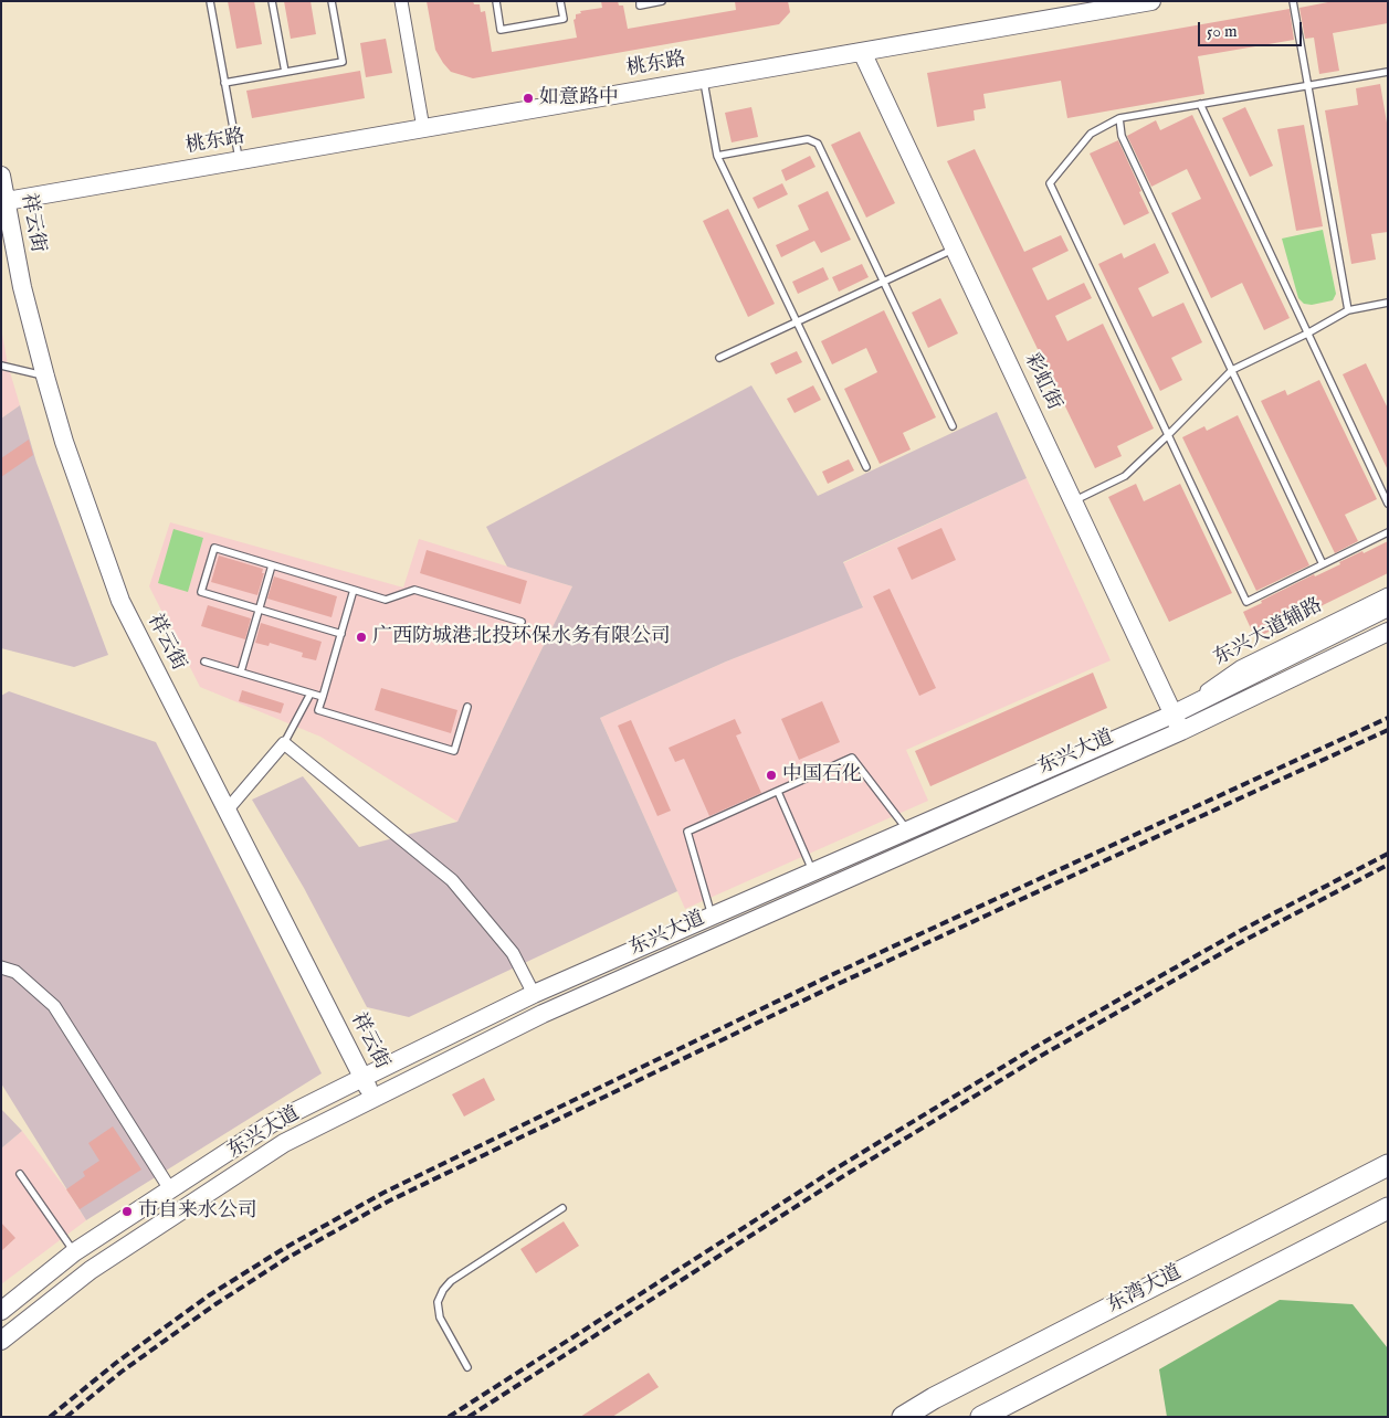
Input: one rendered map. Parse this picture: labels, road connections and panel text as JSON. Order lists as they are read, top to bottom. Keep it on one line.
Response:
{"streets":{"main road":["桃东路","祥云街","彩虹街","东兴大道","东湾大道"],"street":["东兴大道辅路"]},"crossings":[["桃东路","祥云街"],["桃东路","彩虹街"],["祥云街","东兴大道"],["彩虹街","东兴大道辅路"],["彩虹街","东兴大道"],["东兴大道辅路","东兴大道"]],"places":["如意路中","广西防城港北投环保水务有限公司","中国石化","巿自来水公司"],"scale_bar":"50 m"}
